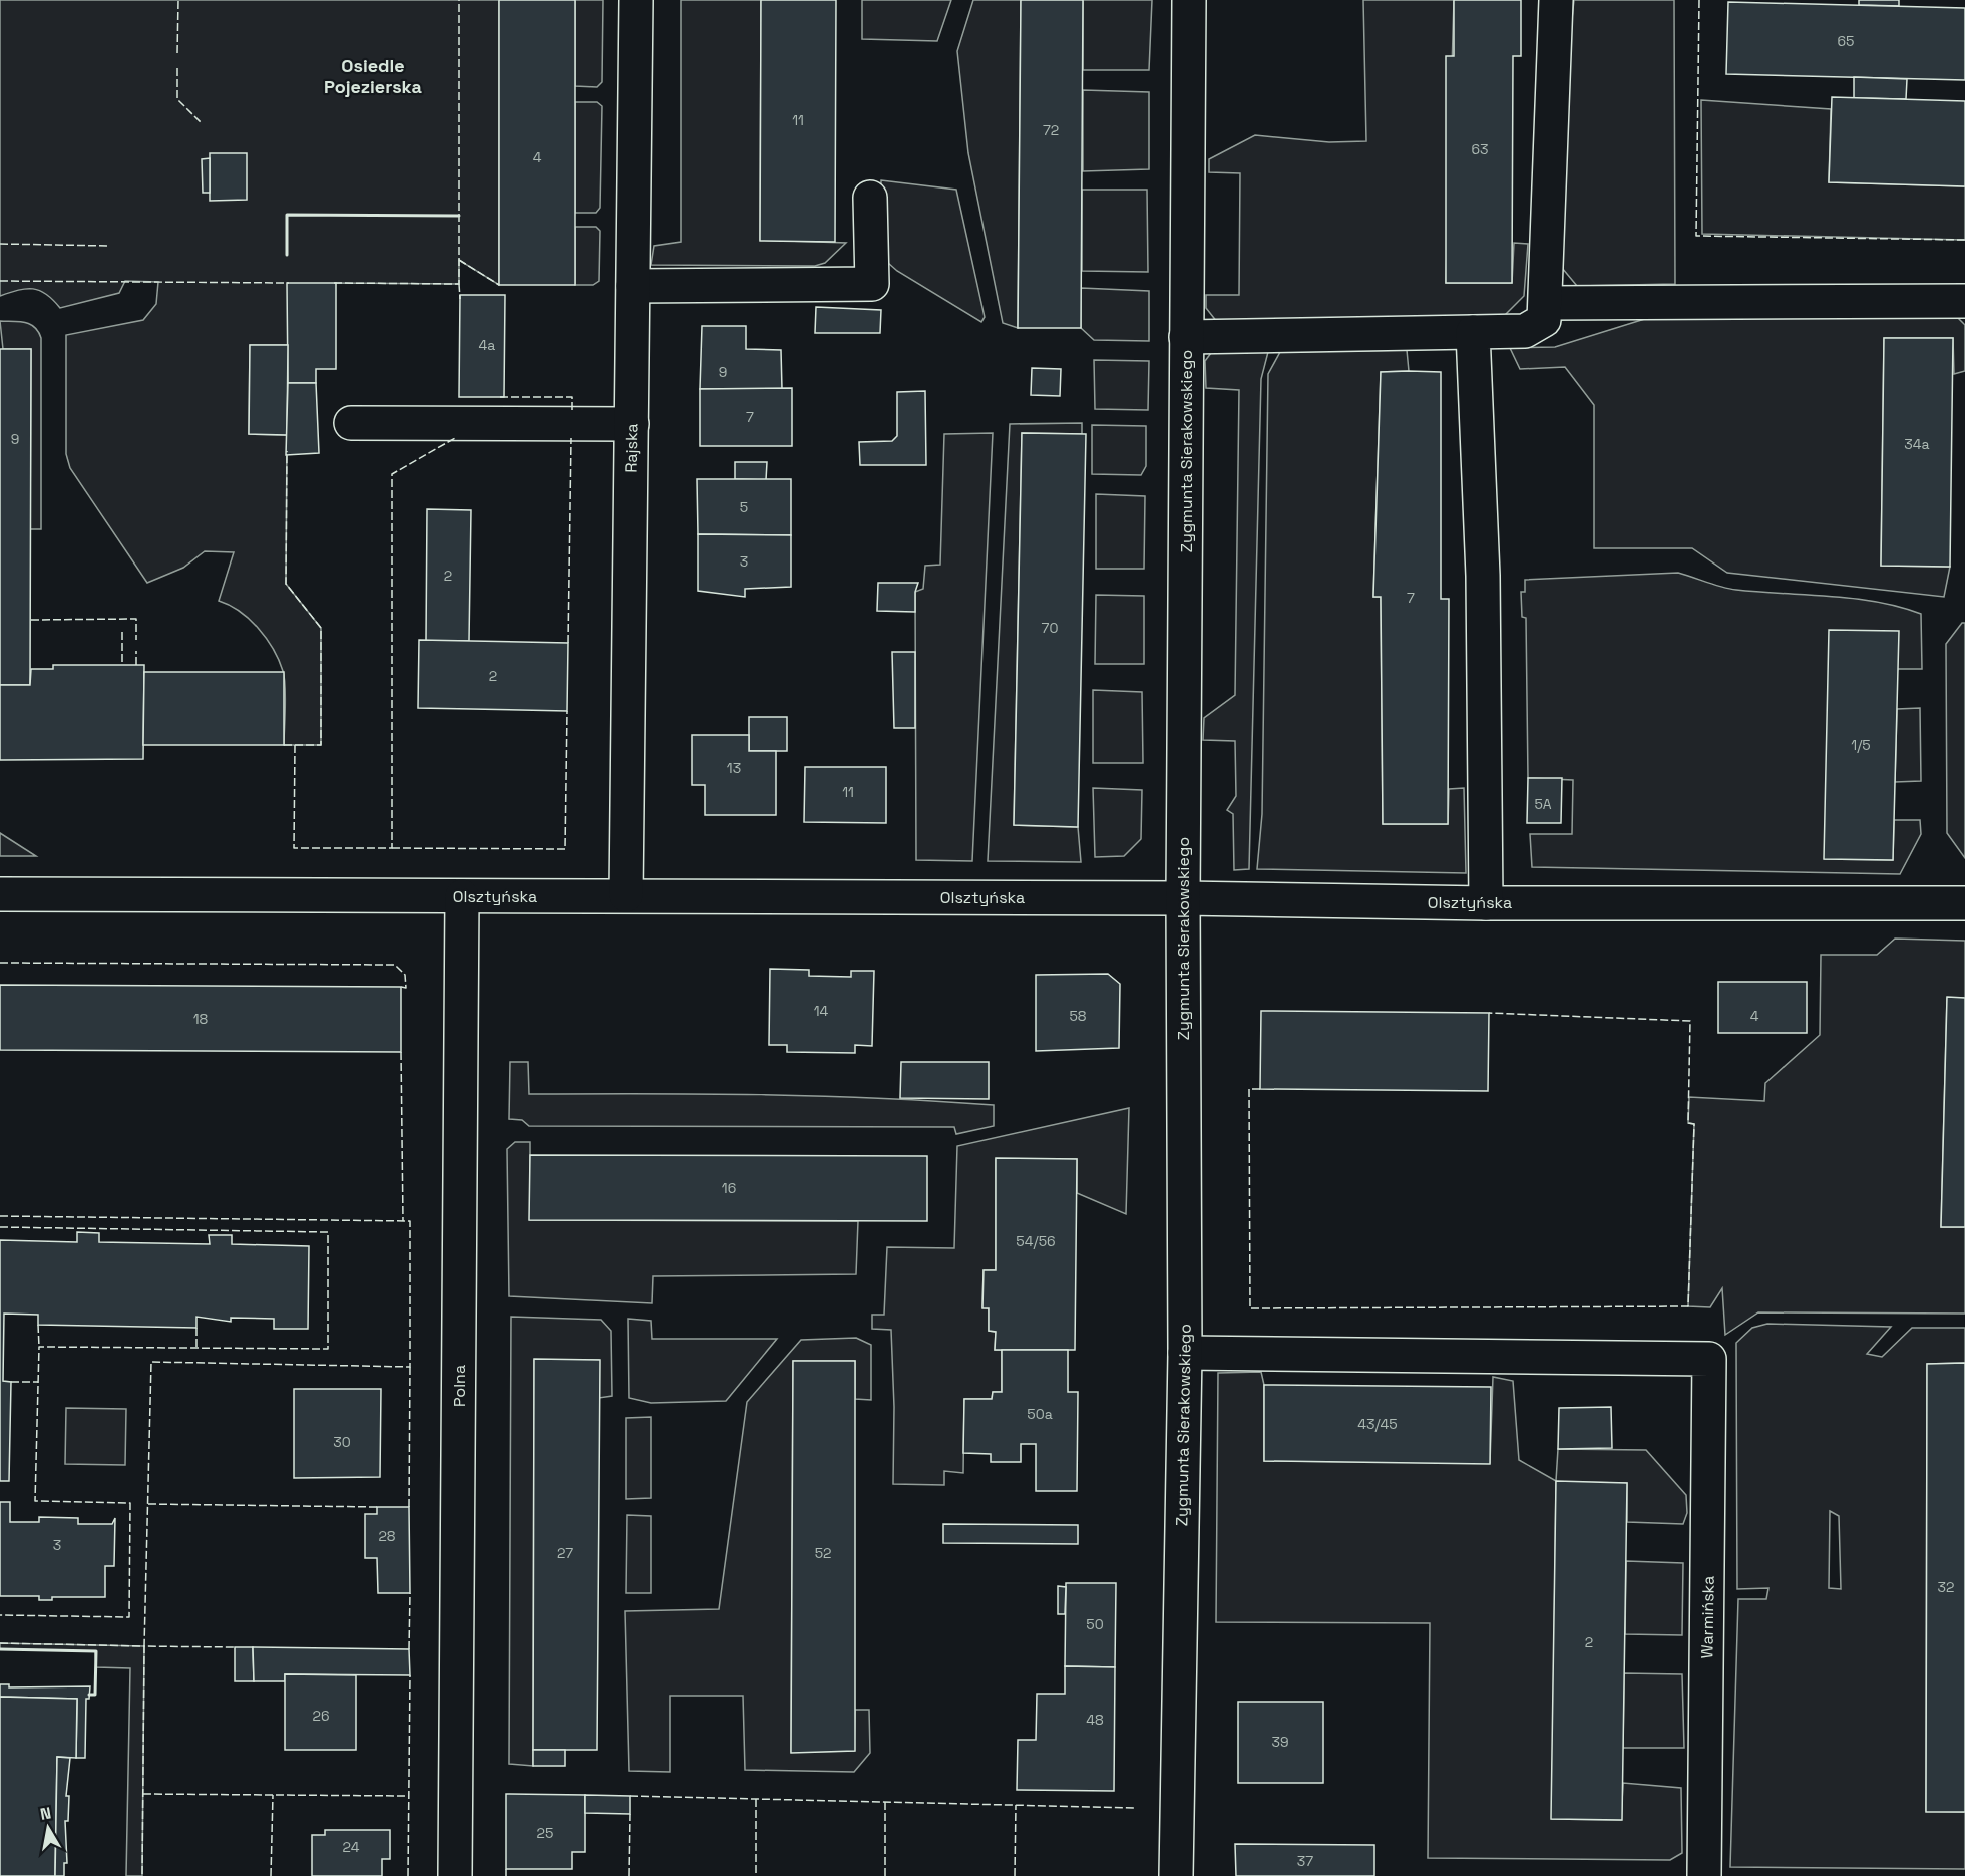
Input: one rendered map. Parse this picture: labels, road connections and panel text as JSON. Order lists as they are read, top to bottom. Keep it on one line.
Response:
{"streets":{"street":["Rajska","Zygmunta Sierakowskiego","Olsztyńska","Polna","Warmińska"]},"crossings":[["Rajska","Olsztyńska"],["Zygmunta Sierakowskiego","Olsztyńska"],["Zygmunta Sierakowskiego","Warmińska"],["Olsztyńska","Polna"]],"districts":["Osiedle Pojezierska"],"house_numbers":["65","11","72","63","4","4a","9","7","9","34a","5","3","2","7","70","2","1/5","13","11","5A","14","58","4","18","16","54/56","50a","43/45","30","28","3","27","52","32","50","2","26","48","39","25","24","37"],"north":"top"}
